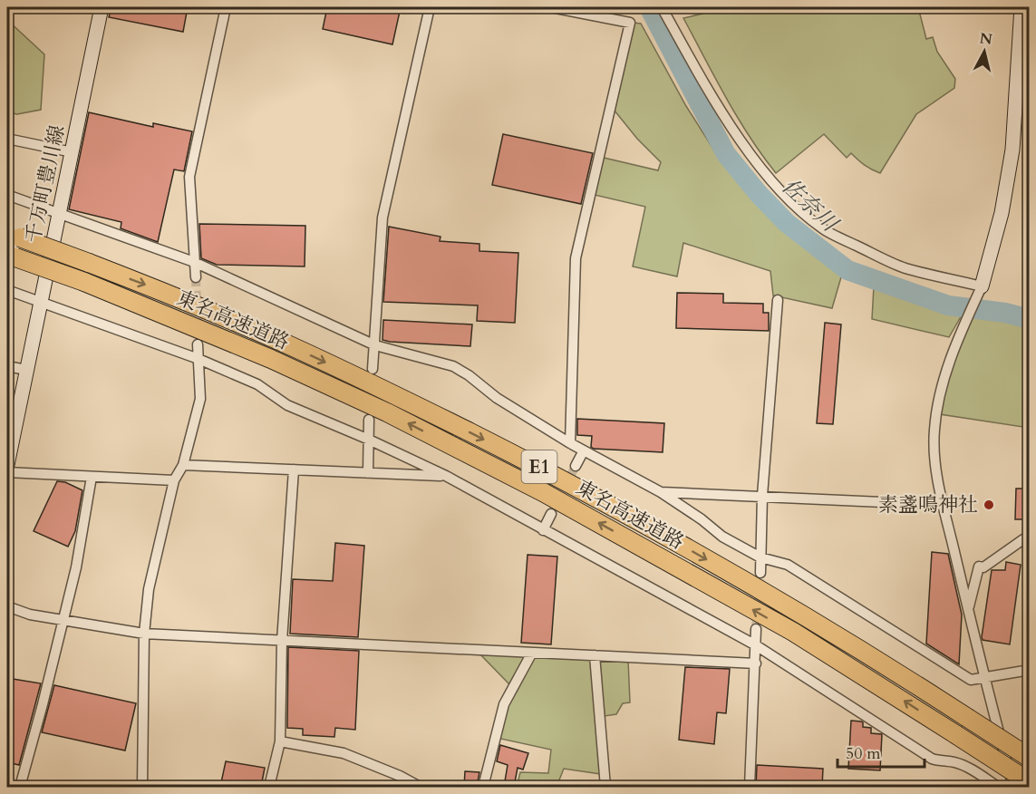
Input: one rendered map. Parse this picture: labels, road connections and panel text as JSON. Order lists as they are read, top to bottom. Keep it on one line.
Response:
{"streets":{"highway":["東名高速道路","E1"],"main road":["千万町豊川線"]},"water":["佐奈川"],"places":["素盞鳴神社"],"scale_bar":"50 m","north":"top"}
